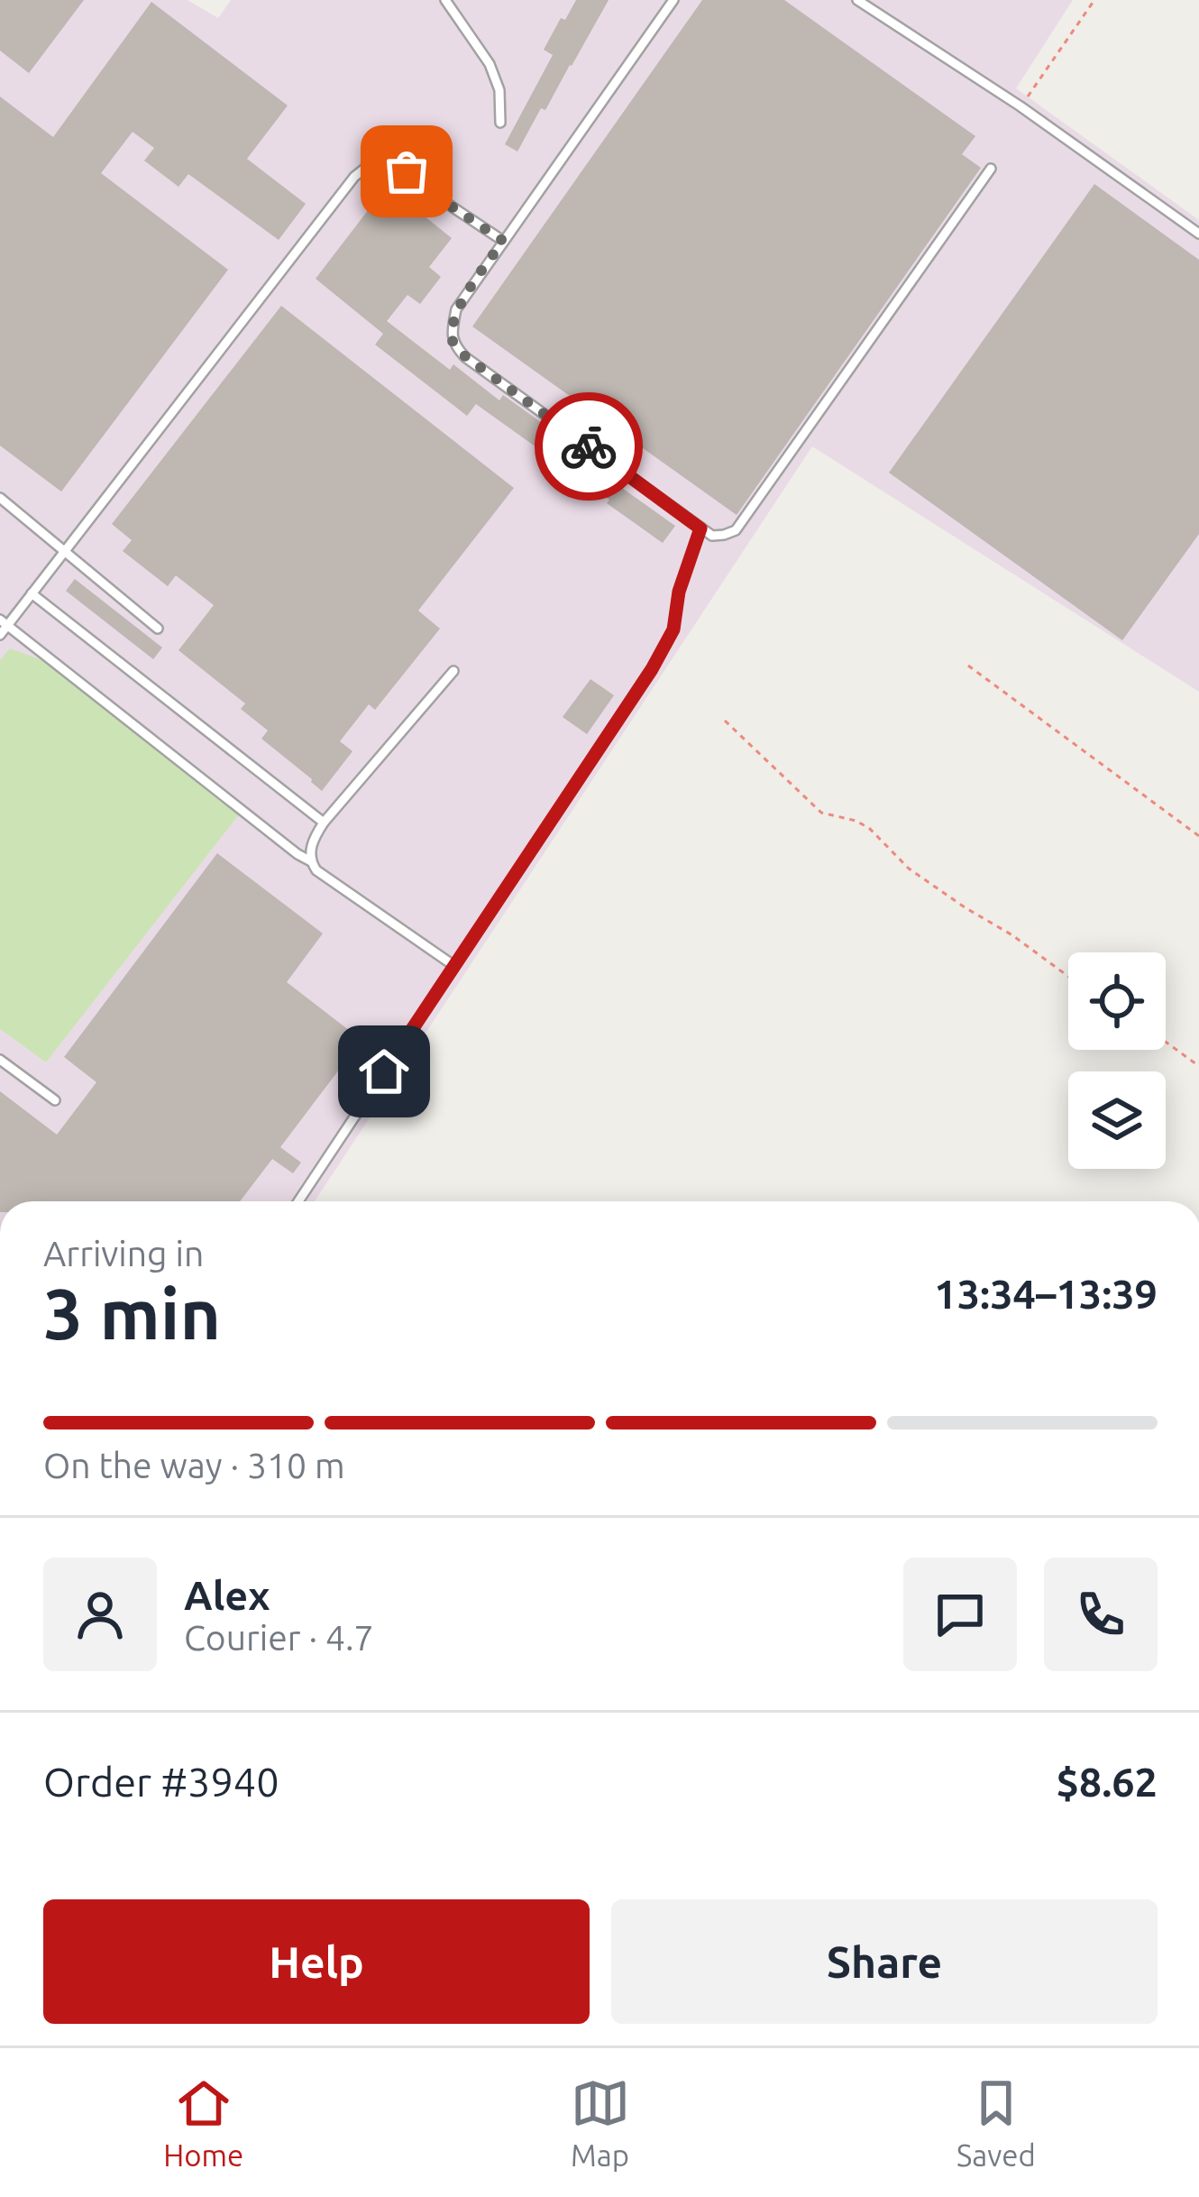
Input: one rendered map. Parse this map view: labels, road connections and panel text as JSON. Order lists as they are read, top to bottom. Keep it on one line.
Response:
{"page":{"heading":["3 min","Arriving in","13:34–13:39"],"panel":["Alex","Courier · 4.7","Order #3940","$8.62"],"bar":"On the way · 310 m","buttons":["Help","Share"],"tabs":["Home","Map","Saved"]}}
